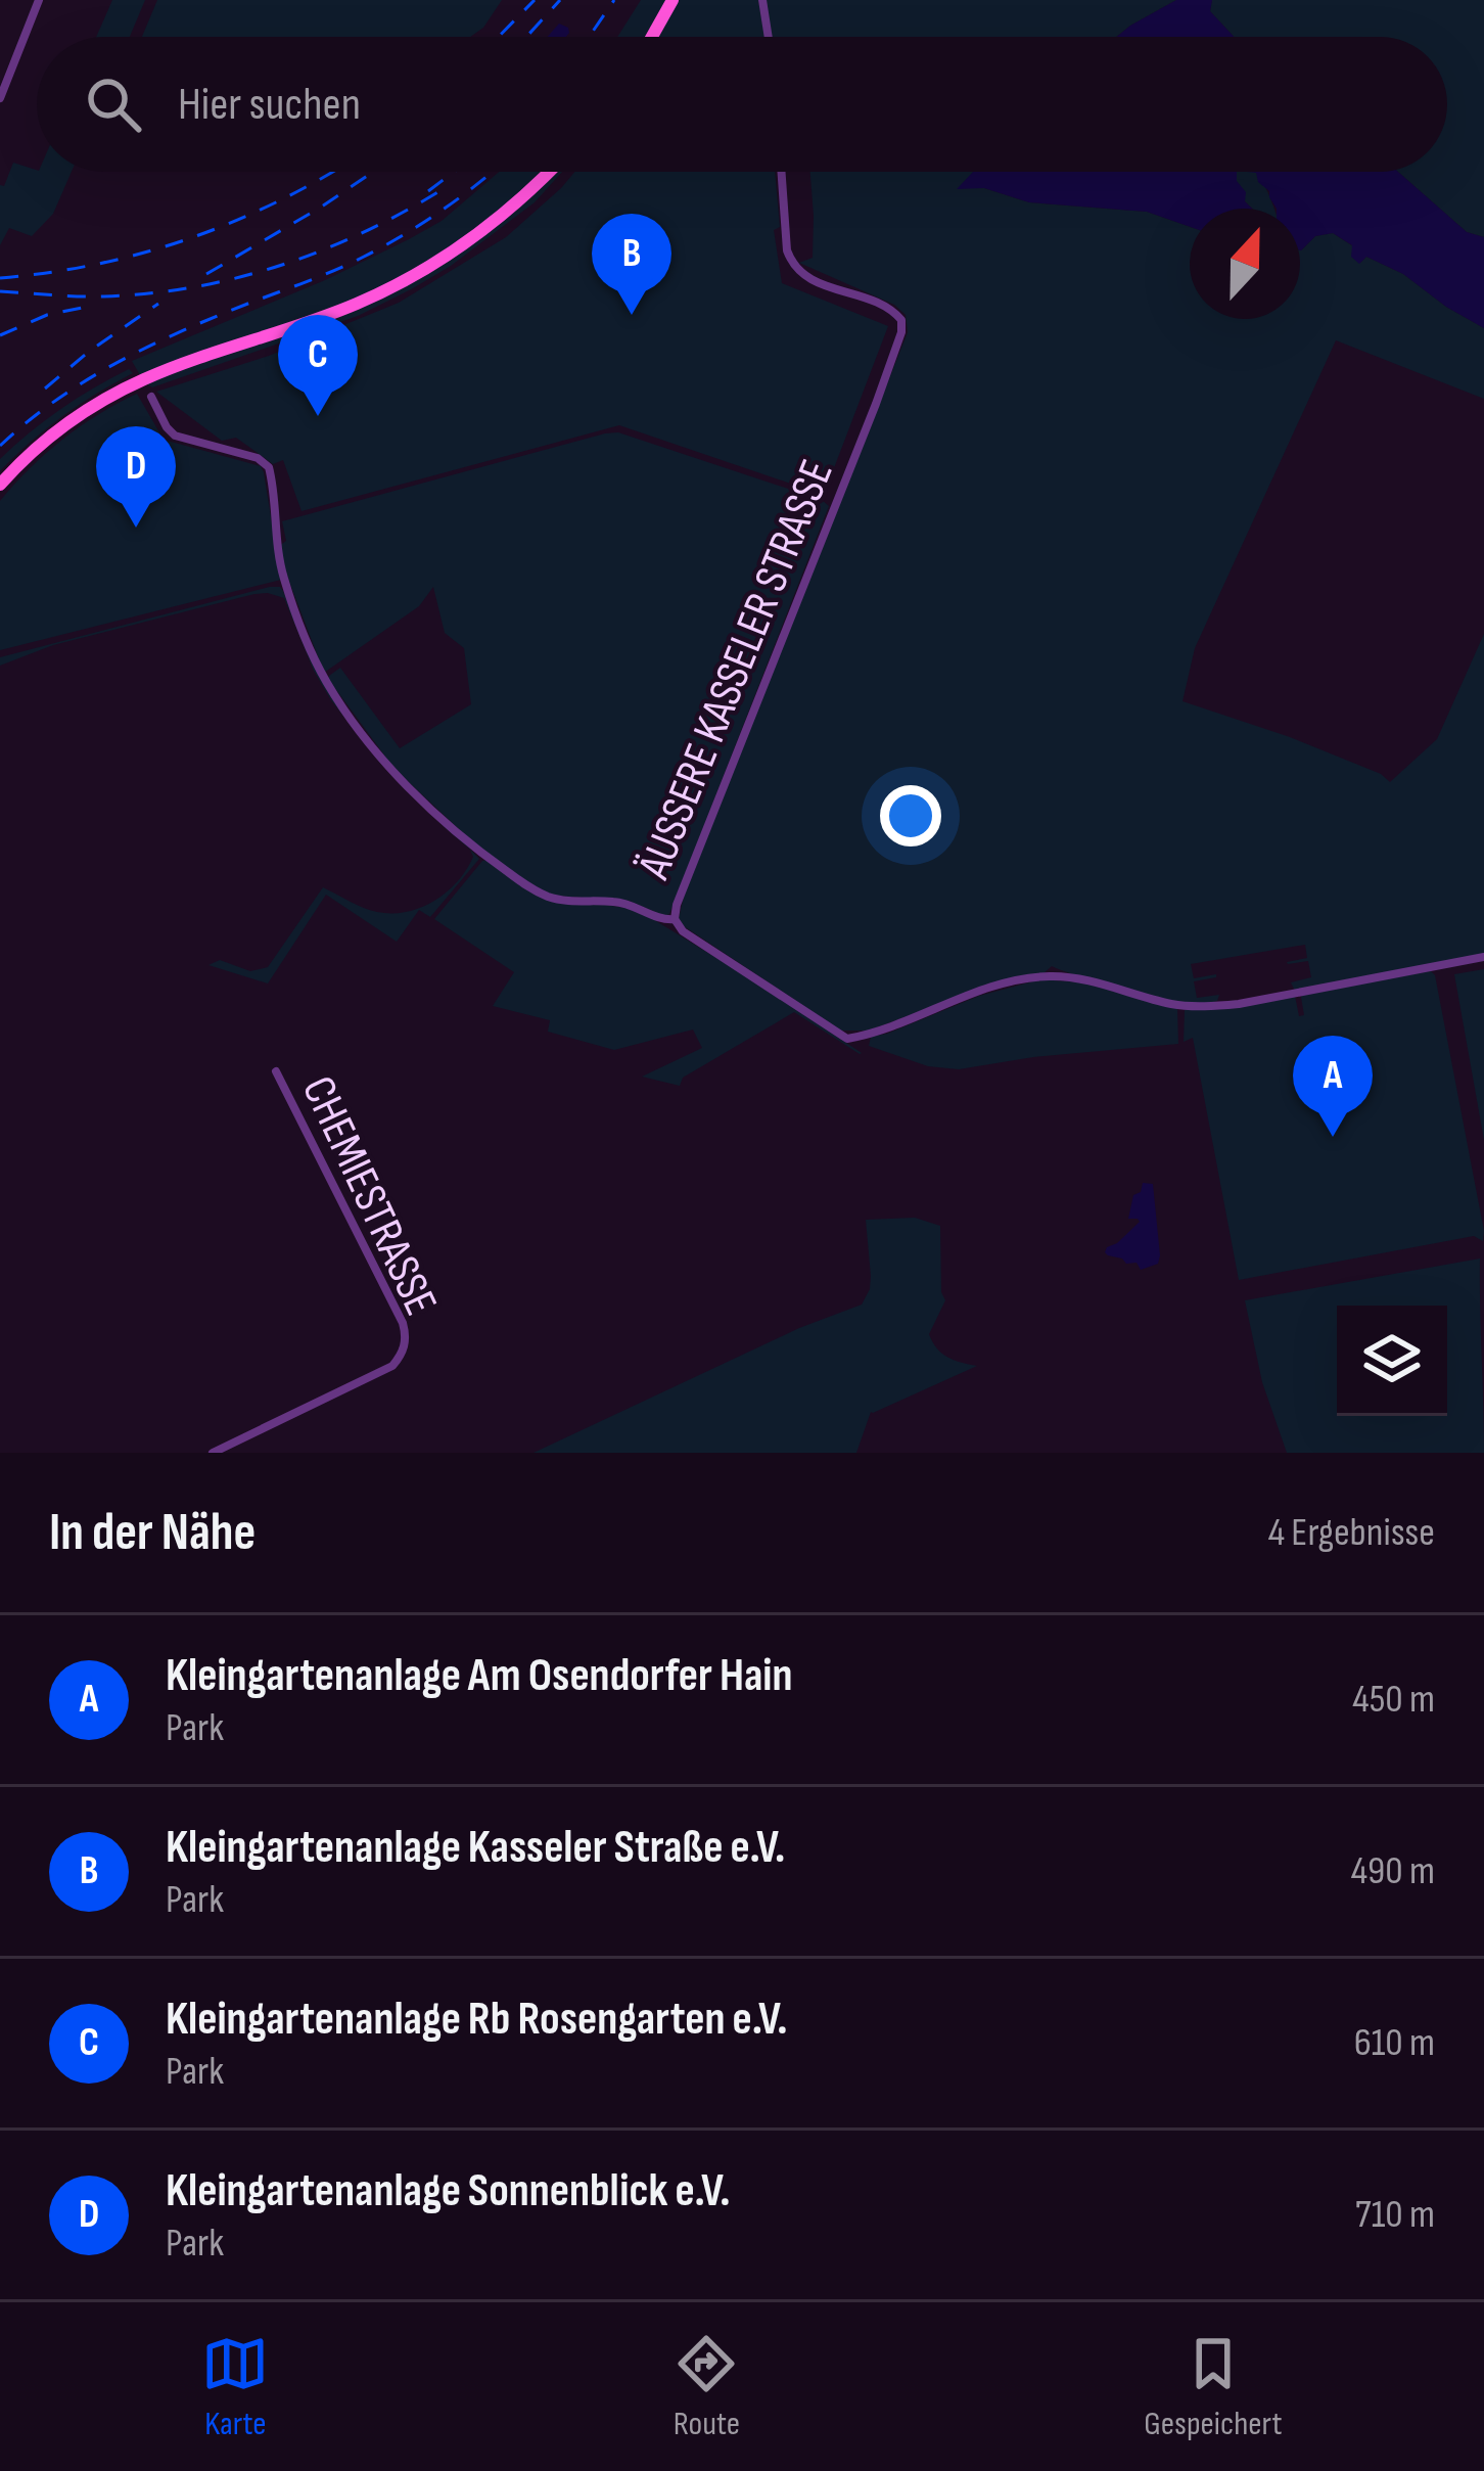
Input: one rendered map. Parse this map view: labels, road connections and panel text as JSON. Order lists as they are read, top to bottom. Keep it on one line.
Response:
{"streets":{"street":["ÄUSSERE KASSELER STRASSE","CHEMIESTRASSE"]},"north":"top","page":{"search":"Hier suchen","pins":["B","C","D","A"],"heading":["In der Nähe","4 Ergebnisse"],"list":[{"mark":"A","name":"Kleingartenanlage Am Osendorfer Hain","note":"Park","value":"450 m"},{"mark":"B","name":"Kleingartenanlage Kasseler Straße e.V.","note":"Park","value":"490 m"},{"mark":"C","name":"Kleingartenanlage Rb Rosengarten e.V.","note":"Park","value":"610 m"},{"mark":"D","name":"Kleingartenanlage Sonnenblick e.V.","note":"Park","value":"710 m"}],"nav":["Karte","Route","Gespeichert"]}}
